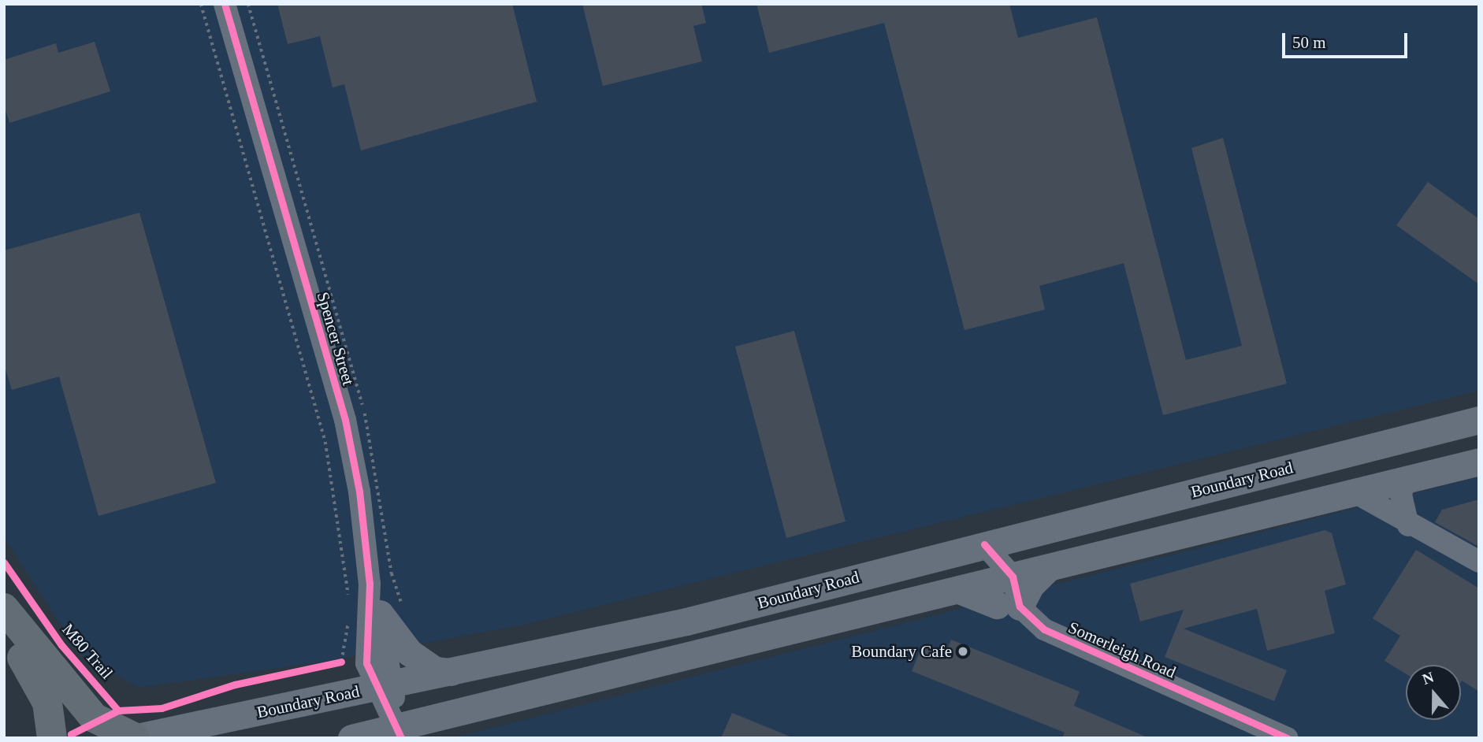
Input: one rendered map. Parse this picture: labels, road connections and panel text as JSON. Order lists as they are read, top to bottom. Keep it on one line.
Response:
{"streets":{"main road":["Boundary Road"],"street":["Spencer Street","Somerleigh Road"],"cycle path":["M80 Trail"]},"crossings":[["Spencer Street","Boundary Road"],["Boundary Road","Somerleigh Road"]],"places":["Boundary Cafe"],"scale_bar":"50 m","north":"top"}
